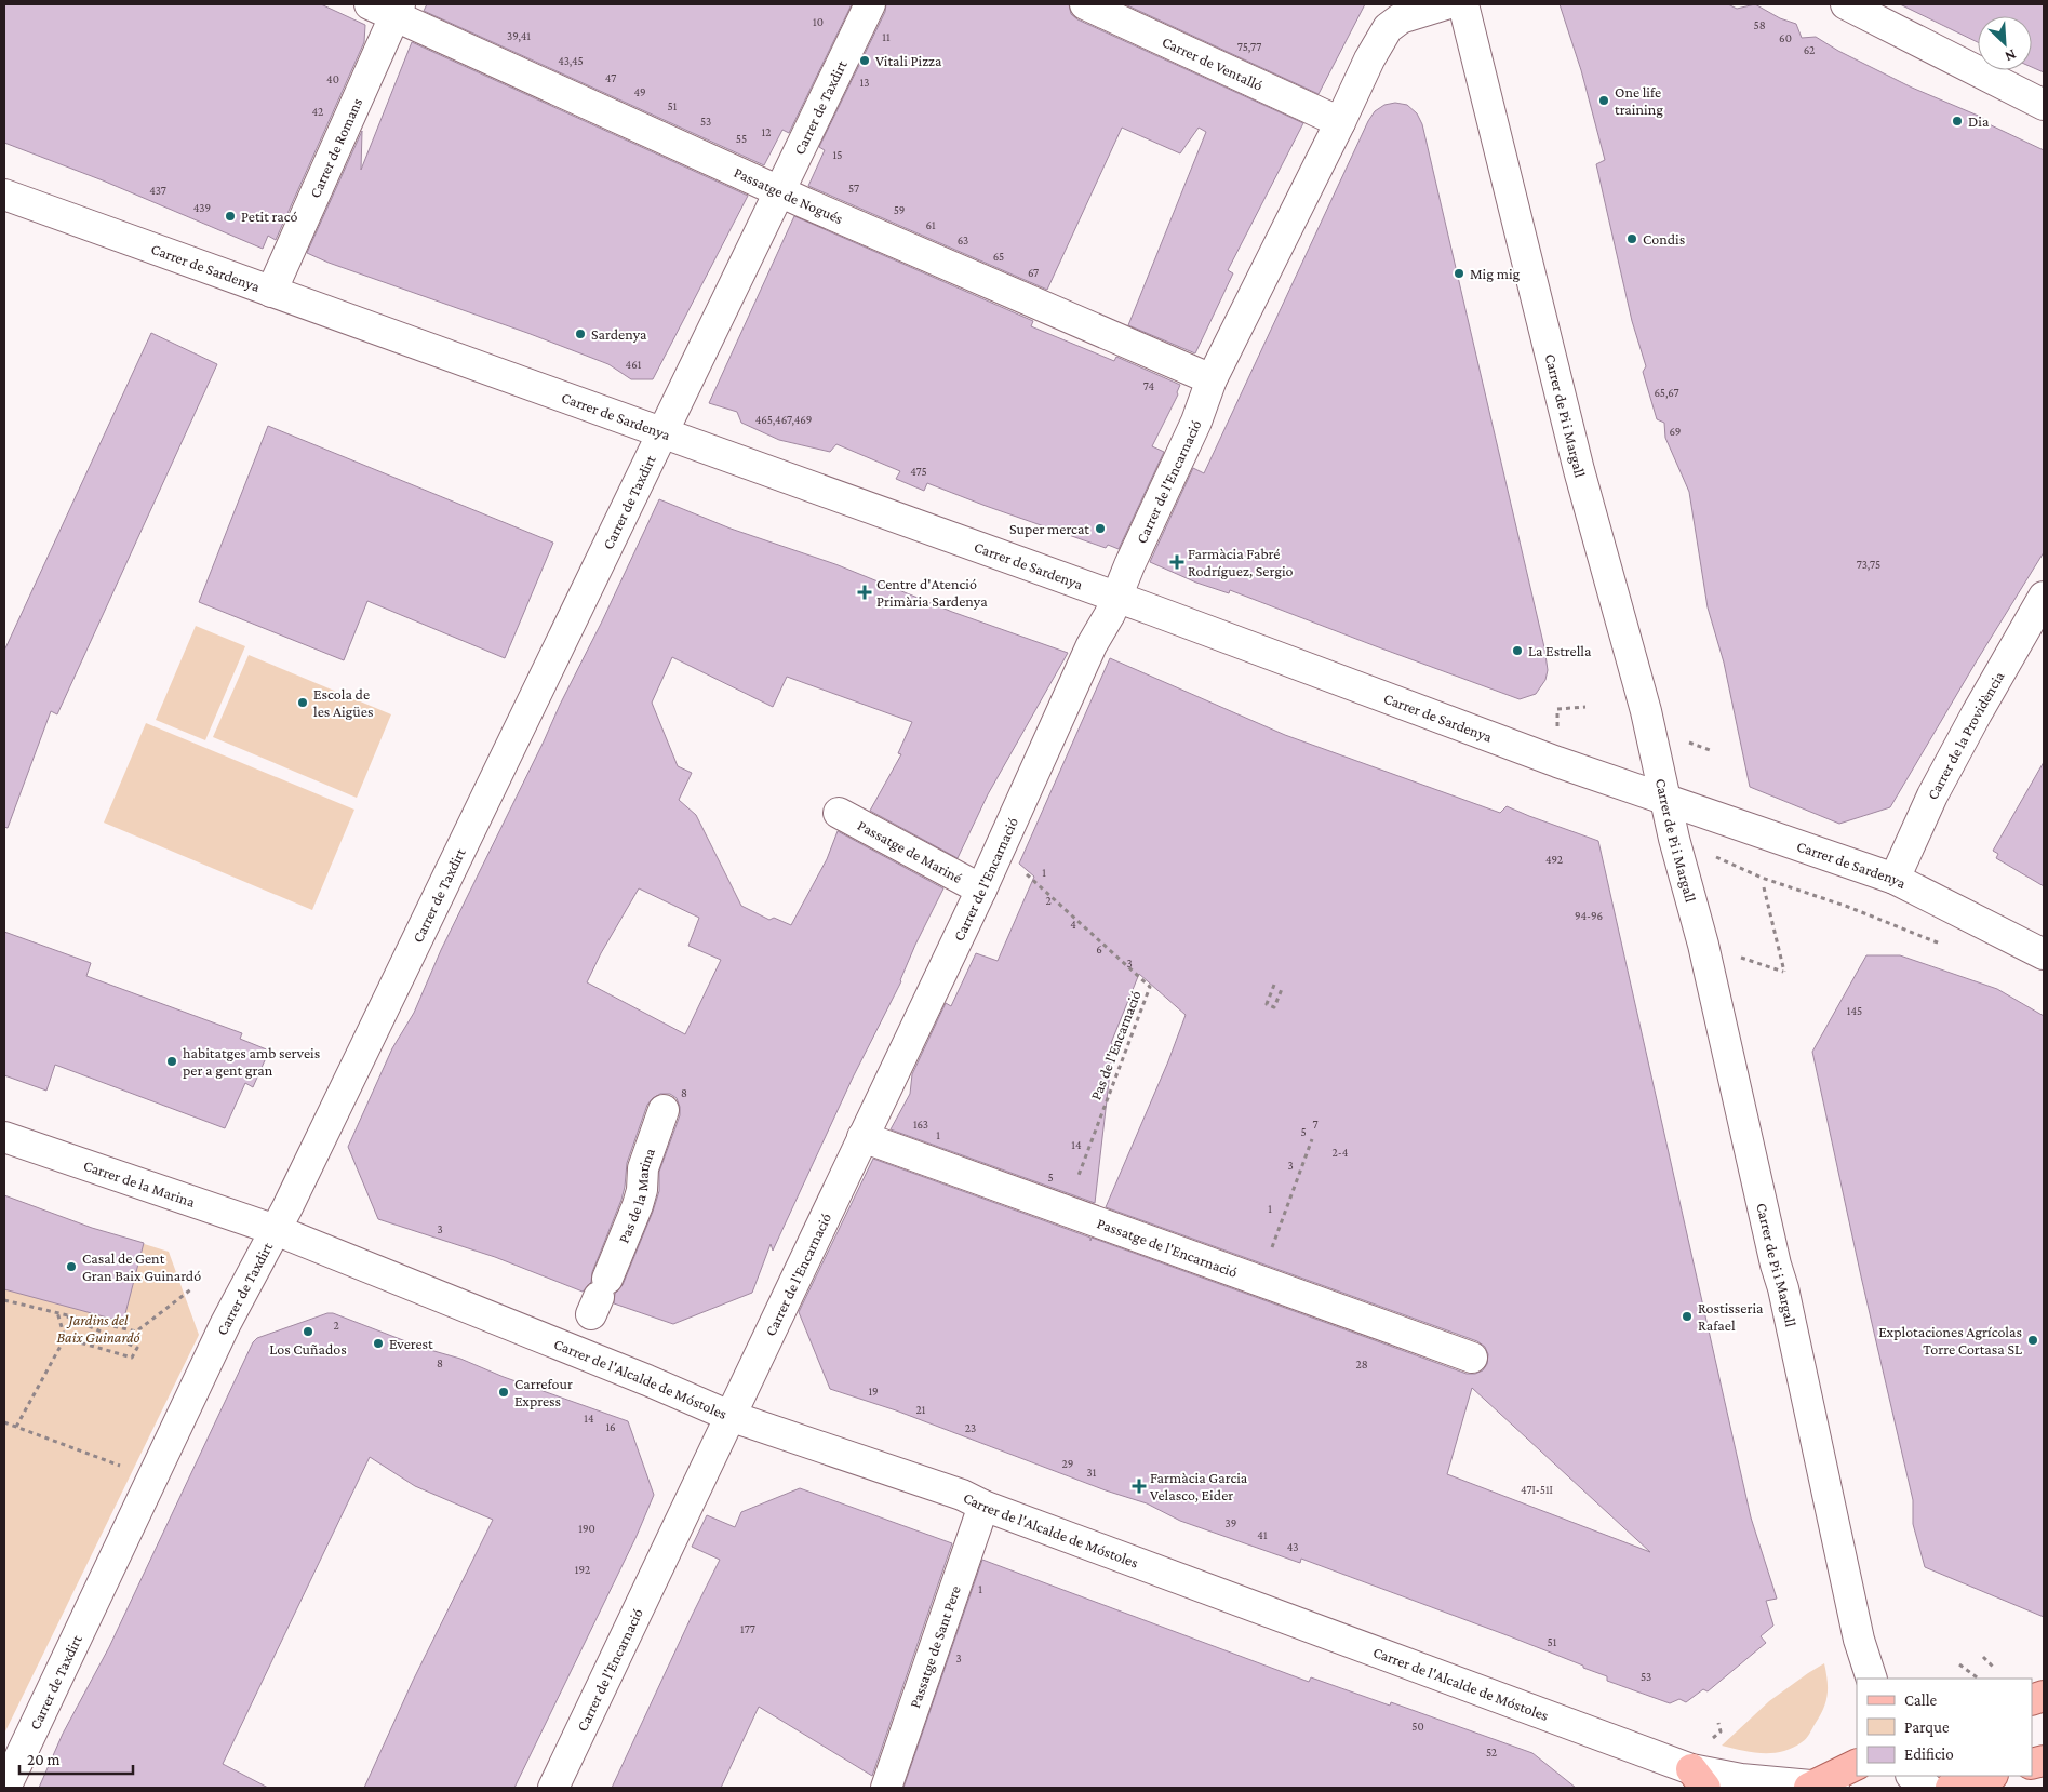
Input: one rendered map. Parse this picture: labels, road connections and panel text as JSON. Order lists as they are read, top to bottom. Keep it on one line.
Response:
{"streets":{"street":["Carrer de Ventalló","Carrer de Taxdirt","Carrer de Romans","Passatge de Nogués","Carrer de Sardenya","Carrer de Pi i Margall","Carrer de l'Encarnació","Carrer de la Providència","Passatge de Mariné","Carrer de la Marina","Pas de la Marina","Passatge de l'Encarnació","Carrer de l'Alcalde de Móstoles","Passatge de Sant Pere"],"path":["Pas de l'Encarnació"]},"crossings":[["Carrer de Ventalló","Carrer de l'Encarnació"],["Carrer de Taxdirt","Passatge de Nogués"],["Carrer de Taxdirt","Carrer de Sardenya"],["Carrer de Taxdirt","Carrer de la Marina"],["Carrer de Taxdirt","Carrer de l'Alcalde de Móstoles"],["Carrer de Romans","Passatge de Nogués"],["Carrer de Romans","Carrer de Sardenya"],["Passatge de Nogués","Carrer de l'Encarnació"],["Carrer de Sardenya","Carrer de Pi i Margall"],["Carrer de Sardenya","Carrer de l'Encarnació"],["Carrer de Sardenya","Carrer de la Providència"],["Carrer de l'Encarnació","Passatge de Mariné"],["Carrer de l'Encarnació","Passatge de l'Encarnació"],["Carrer de l'Encarnació","Carrer de l'Alcalde de Móstoles"],["Pas de l'Encarnació","Passatge de l'Encarnació"],["Carrer de la Marina","Carrer de l'Alcalde de Móstoles"],["Carrer de l'Alcalde de Móstoles","Passatge de Sant Pere"]],"parks":["Jardins del Baix Guinardó"],"places":{"other":["Vitali Pizza","One life training","Dia","Petit racó","Condis","Mig mig","Sardenya","Super mercat","La Estrella","Escola de les Aigües","habitatges amb serveis per a gent gran","Casal de Gent Gran Baix Guinardó","Rostisseria Rafael","Los Cuñados","Explotaciones Agrícolas Torre Cortasa SL","Everest","Carrefour Express"],"health":["Farmàcia Fabré Rodríguez, Sergio","Centre d'Atenció Primària Sardenya","Farmàcia Garcia Velasco, Eider"]},"house_numbers":["10","58","39,41","11","60","75,77","62","43,45","47","40","13","49","51","42","53","12","55","15","57","437","439","59","61","63","65","67","461","74","65,67","465,467,469","69","475","73,75","492","1","2","94-96","4","6","3","145","8","163","7","5","1","14","2-4","3","5","1","3","2","8","28","19","21","14","16","23","29","31","47I-51I","39","190","41","43","192","1","177","51","3","53","50","52"],"legend":["Calle","Parque","Edificio"],"scale_bar":"20 m","north":"bottom right"}
